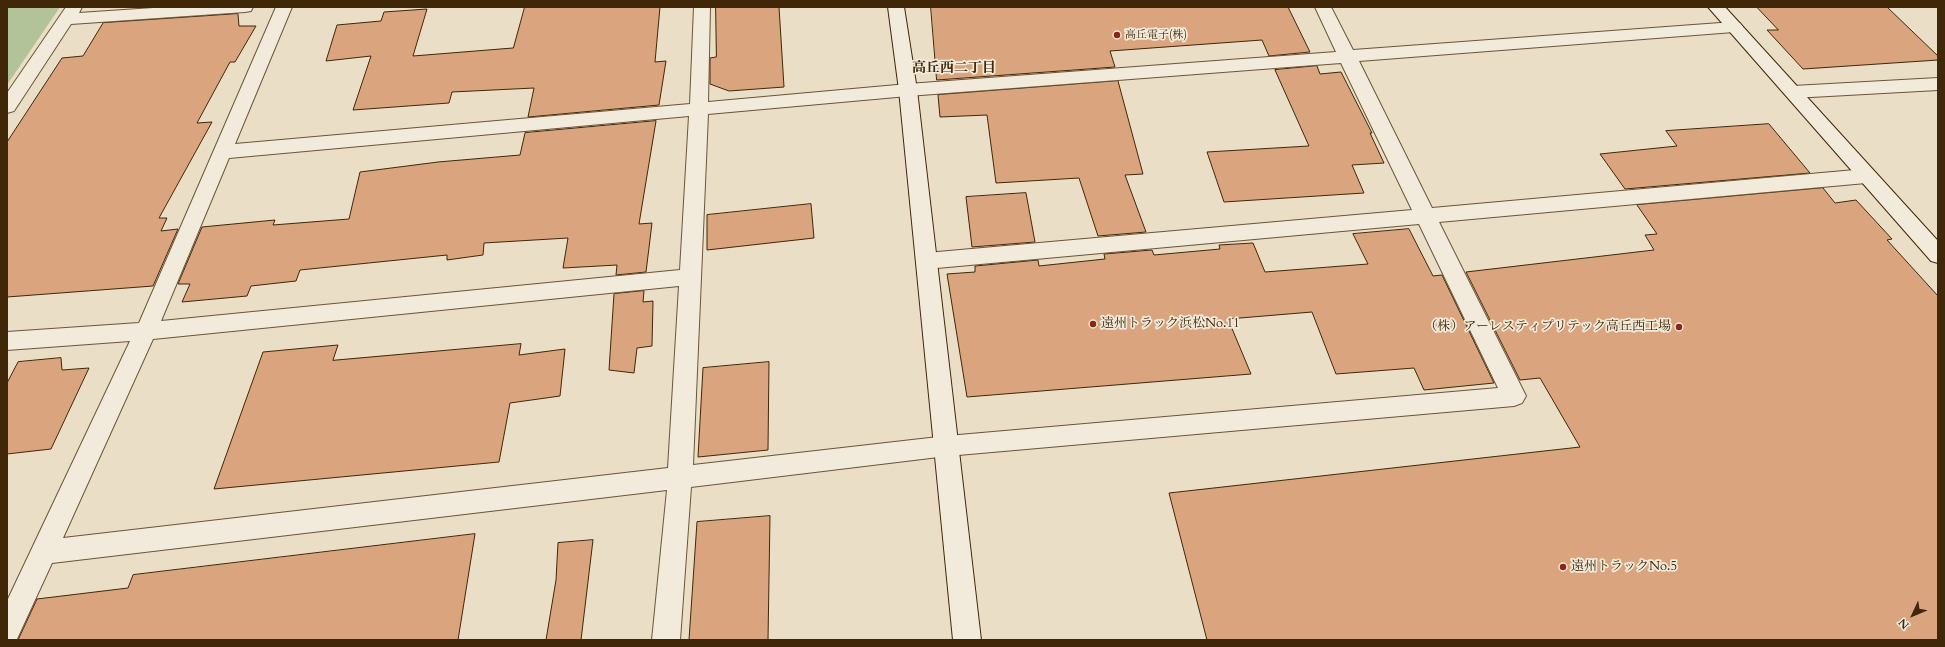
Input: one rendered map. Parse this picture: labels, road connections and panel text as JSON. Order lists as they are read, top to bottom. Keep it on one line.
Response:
{"districts":["高丘西二丁目"],"places":["高丘電子(株)","遠州トラック浜松No.11","（株）アーレスティプリテック高丘西工場","遠州トラックNo.5"],"north":"bottom left"}
